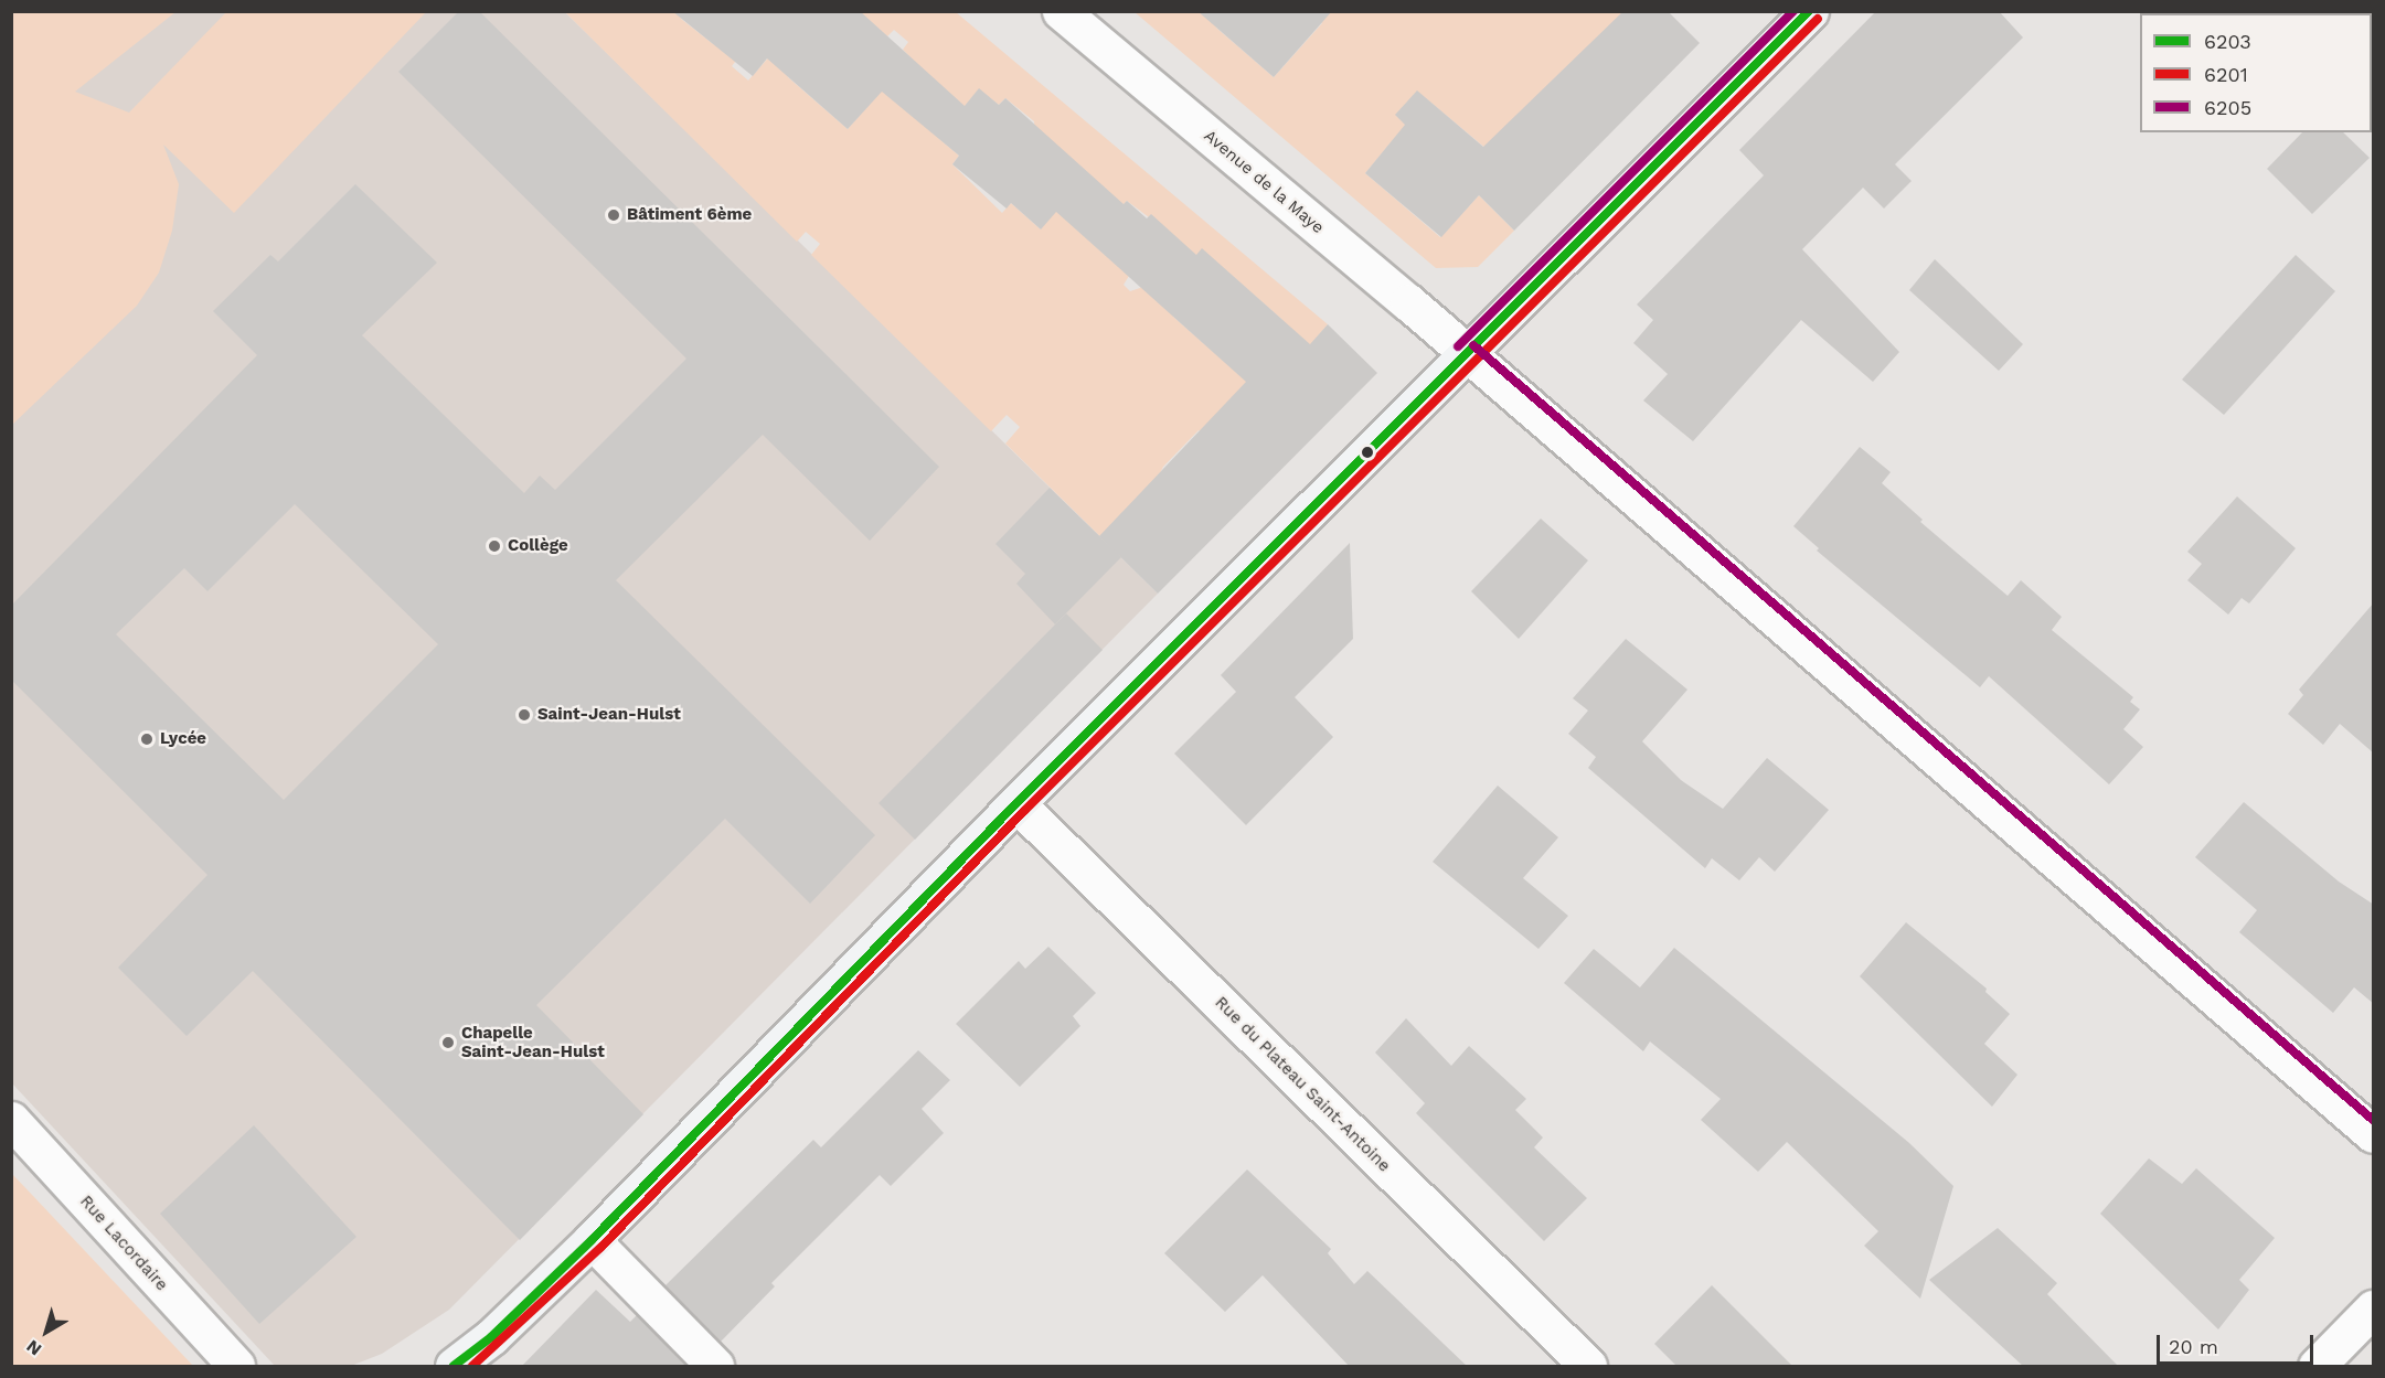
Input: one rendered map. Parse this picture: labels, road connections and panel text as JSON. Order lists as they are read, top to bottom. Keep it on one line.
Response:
{"streets":{"street":["Avenue de la Maye","Rue du Plateau Saint-Antoine","Rue Lacordaire"]},"places":["Bâtiment 6ème","Collège","Saint-Jean-Hulst","Lycée","Chapelle Saint-Jean-Hulst"],"lines":["transit line 6203","transit line 6205","transit line 6201"],"legend":["6203","6201","6205"],"scale_bar":"20 m","north":"bottom left"}
